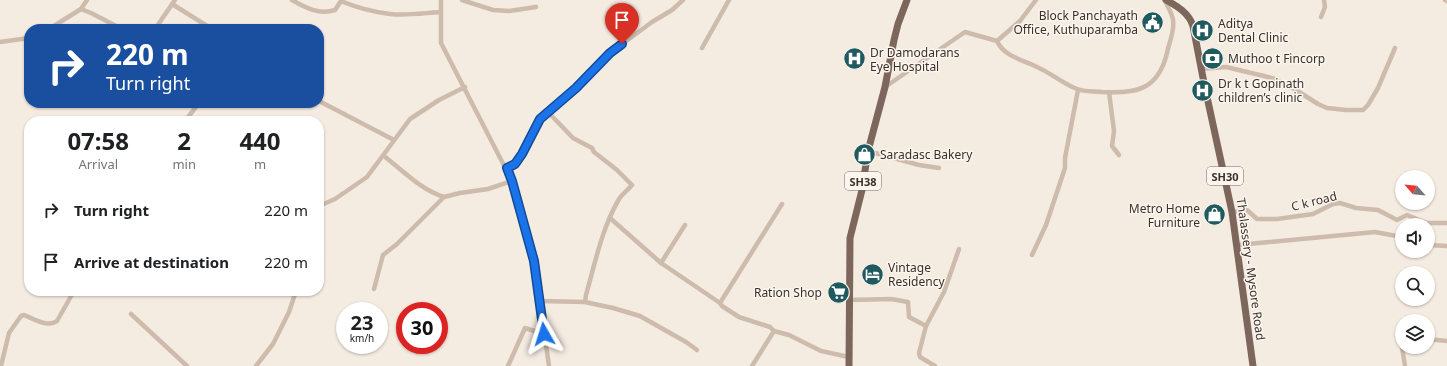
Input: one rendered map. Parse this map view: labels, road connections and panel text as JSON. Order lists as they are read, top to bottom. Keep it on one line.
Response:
{"streets":{"main road":["SH30","SH38","Thalassery - Mysore Road"],"street":["C k road"]},"crossings":[["C k road","Thalassery - Mysore Road"]],"places":{"public building":["Block Panchayath Office, Kuthuparamba"],"hospital":["Aditya Dental Clinic","Dr Damodarans Eye Hospital","Dr k t Gopinath children’s clinic"],"bank":["Muthoo t Fincorp"],"shop":["Saradasc Bakery","Metro Home Furniture"],"hotel":["Vintage Residency"],"supermarket":["Ration Shop"]},"north":"top left","page":{"turn":["220 m","Turn right"],"eta":["07:58","Arrival","2","min","440","m"],"list":[{"name":"Turn right","value":"220 m"},{"name":"Arrive at destination","value":"220 m"}],"speed":"23 km/h","limit":"30"}}
